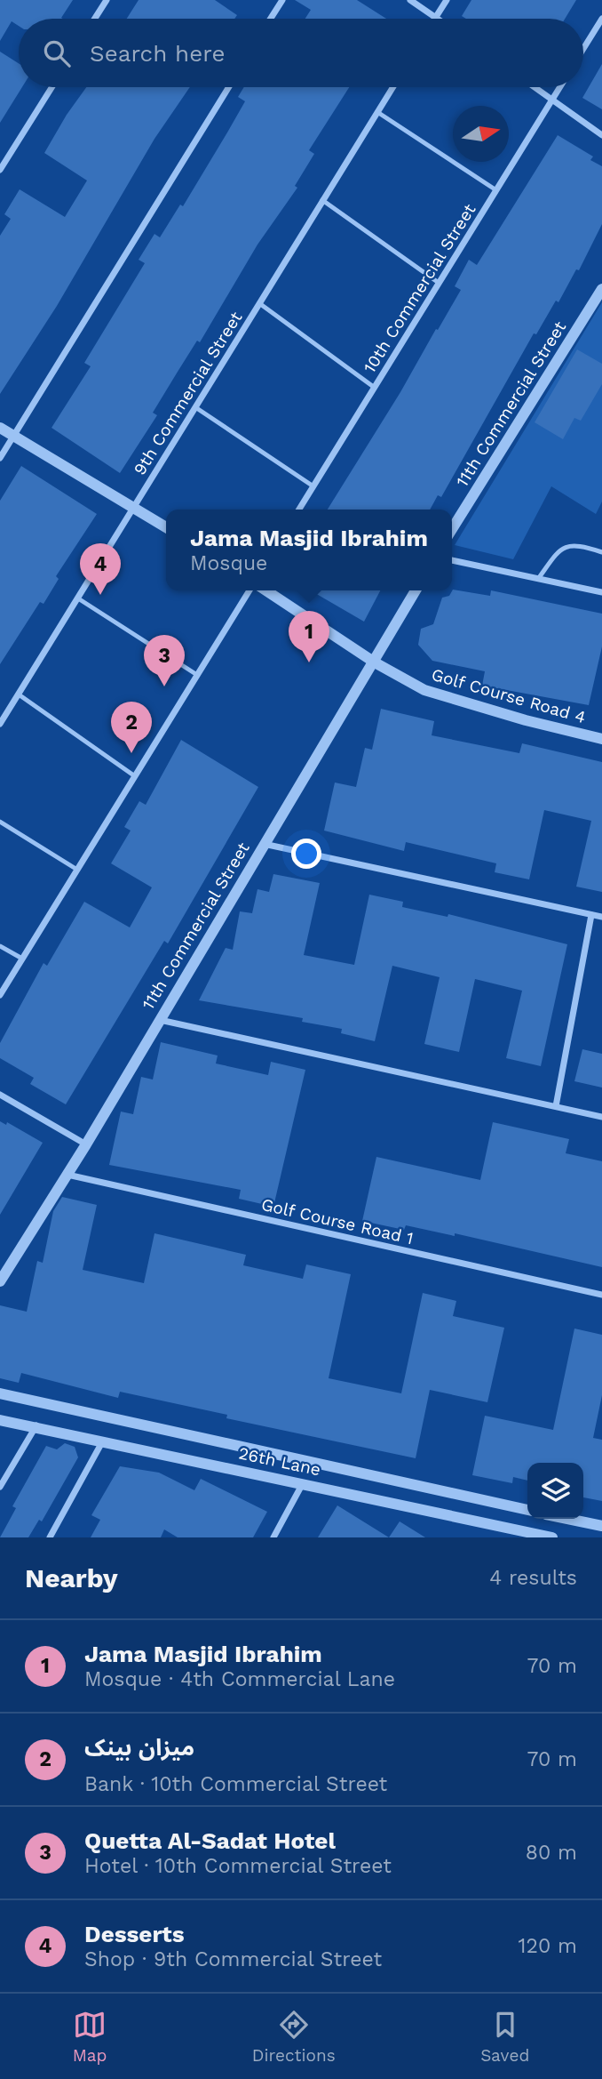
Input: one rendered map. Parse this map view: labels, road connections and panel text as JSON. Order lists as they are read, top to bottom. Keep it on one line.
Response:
{"streets":{"street":["10th Commercial Street","9th Commercial Street","11th Commercial Street","Golf Course Road 4","Golf Course Road 1","26th Lane"]},"crossings":[["11th Commercial Street","Golf Course Road 4"],["11th Commercial Street","Golf Course Road 1"]],"north":"right","page":{"search":"Search here","popup":["Jama Masjid Ibrahim","Mosque"],"pins":["4","1","3","2"],"heading":["Nearby","4 results"],"list":[{"mark":"1","name":"Jama Masjid Ibrahim","note":"Mosque · 4th Commercial Lane","value":"70 m"},{"mark":"2","name":"میزان بینک","note":"Bank · 10th Commercial Street","value":"70 m"},{"mark":"3","name":"Quetta Al-Sadat Hotel","note":"Hotel · 10th Commercial Street","value":"80 m"},{"mark":"4","name":"Desserts","note":"Shop · 9th Commercial Street","value":"120 m"}],"nav":["Map","Directions","Saved"]}}
